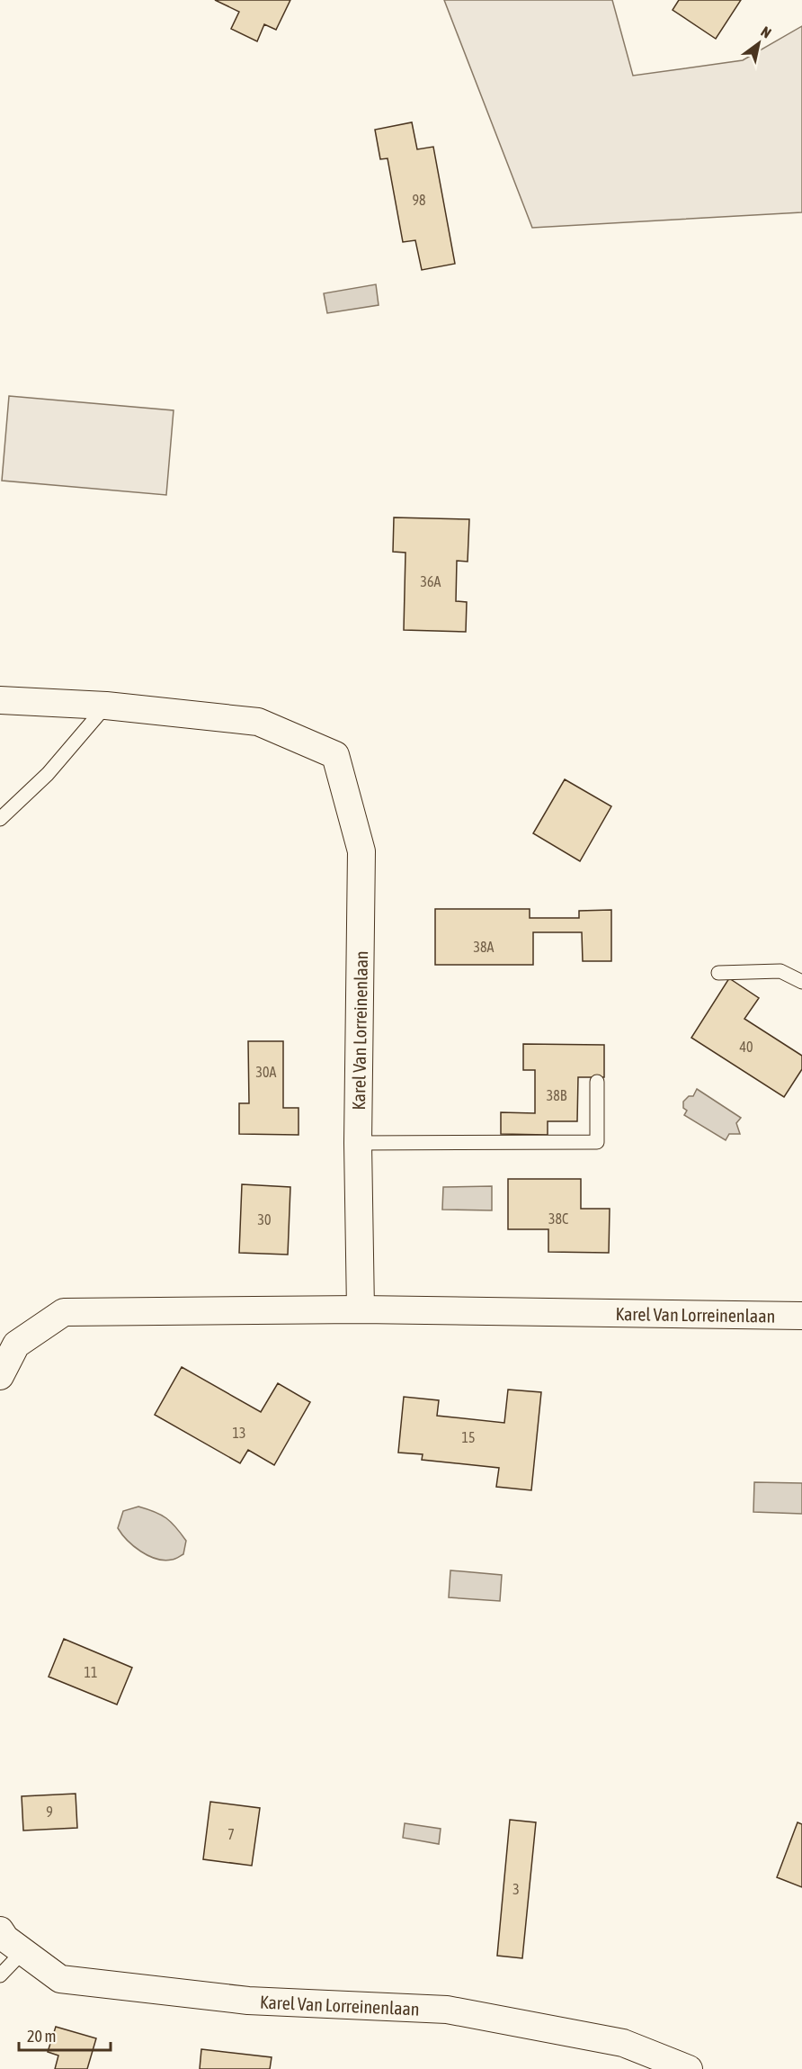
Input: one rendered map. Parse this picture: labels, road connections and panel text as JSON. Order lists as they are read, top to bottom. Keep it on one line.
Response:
{"streets":{"street":["Karel Van Lorreinenlaan"]},"house_numbers":["98","36A","38A","40","30A","38B","38C","30","13","15","11","9","7","3"],"scale_bar":"20 m","north":"top right"}
